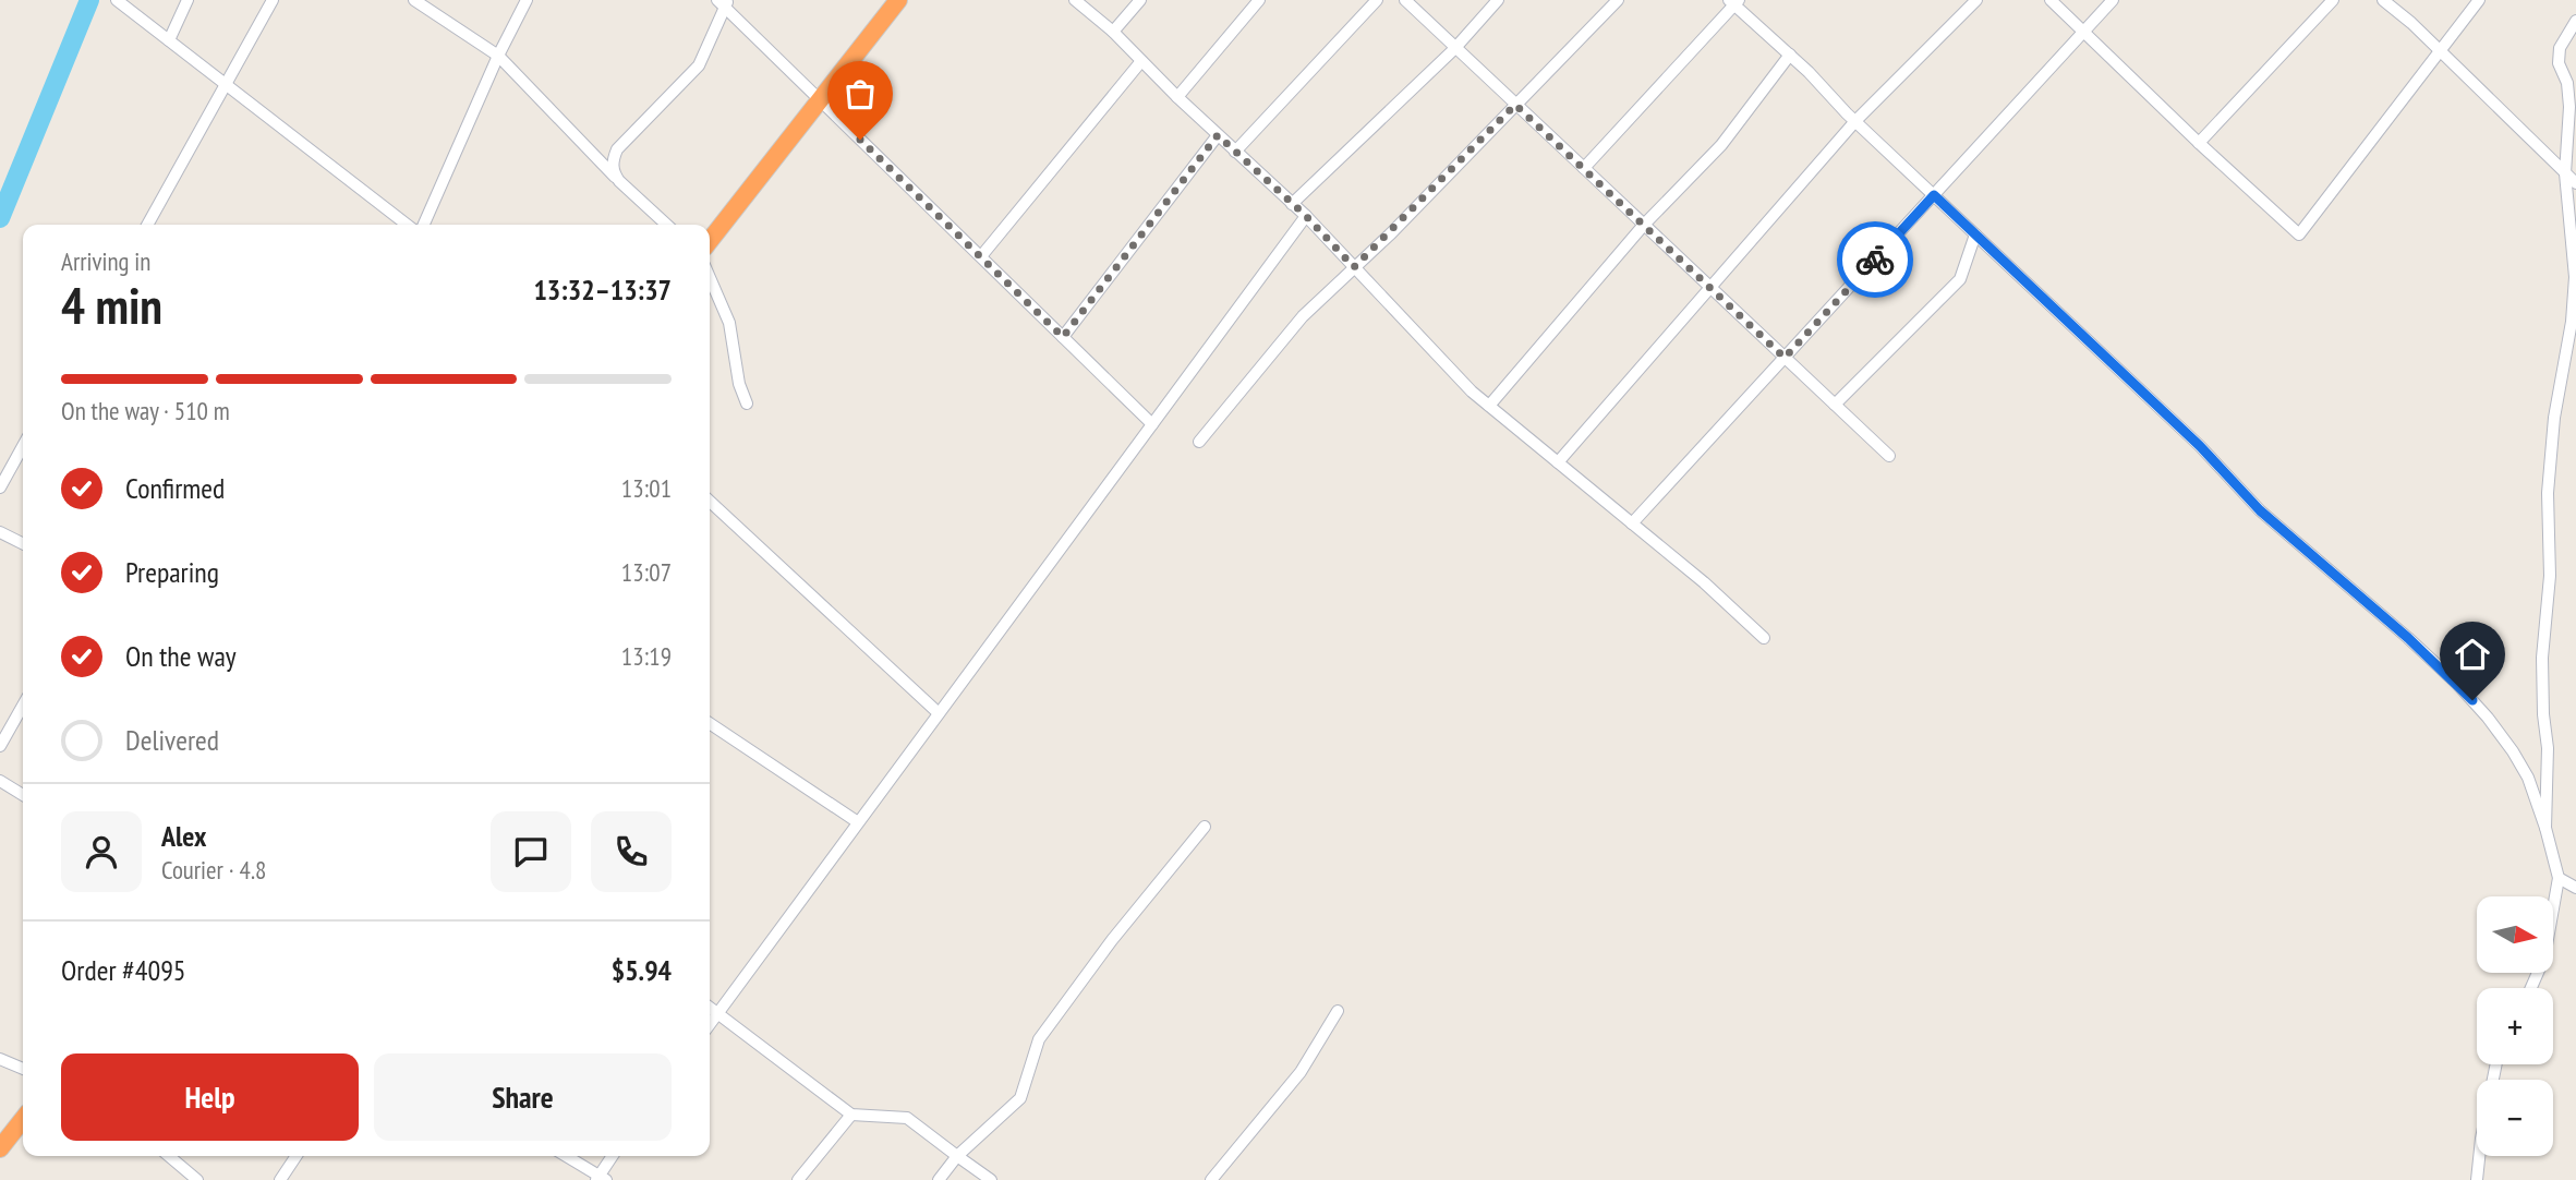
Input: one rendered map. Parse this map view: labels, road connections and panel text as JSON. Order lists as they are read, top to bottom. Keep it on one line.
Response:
{"north":"right","page":{"heading":["4 min","Arriving in","13:32–13:37"],"panel":["Alex","Courier · 4.8","Order #4095","$5.94"],"bar":"On the way · 510 m","list":[["Confirmed","13:01"],["Preparing","13:07"],["On the way","13:19"],"Delivered"],"map_buttons":["+","−"],"buttons":["Help","Share"]}}
